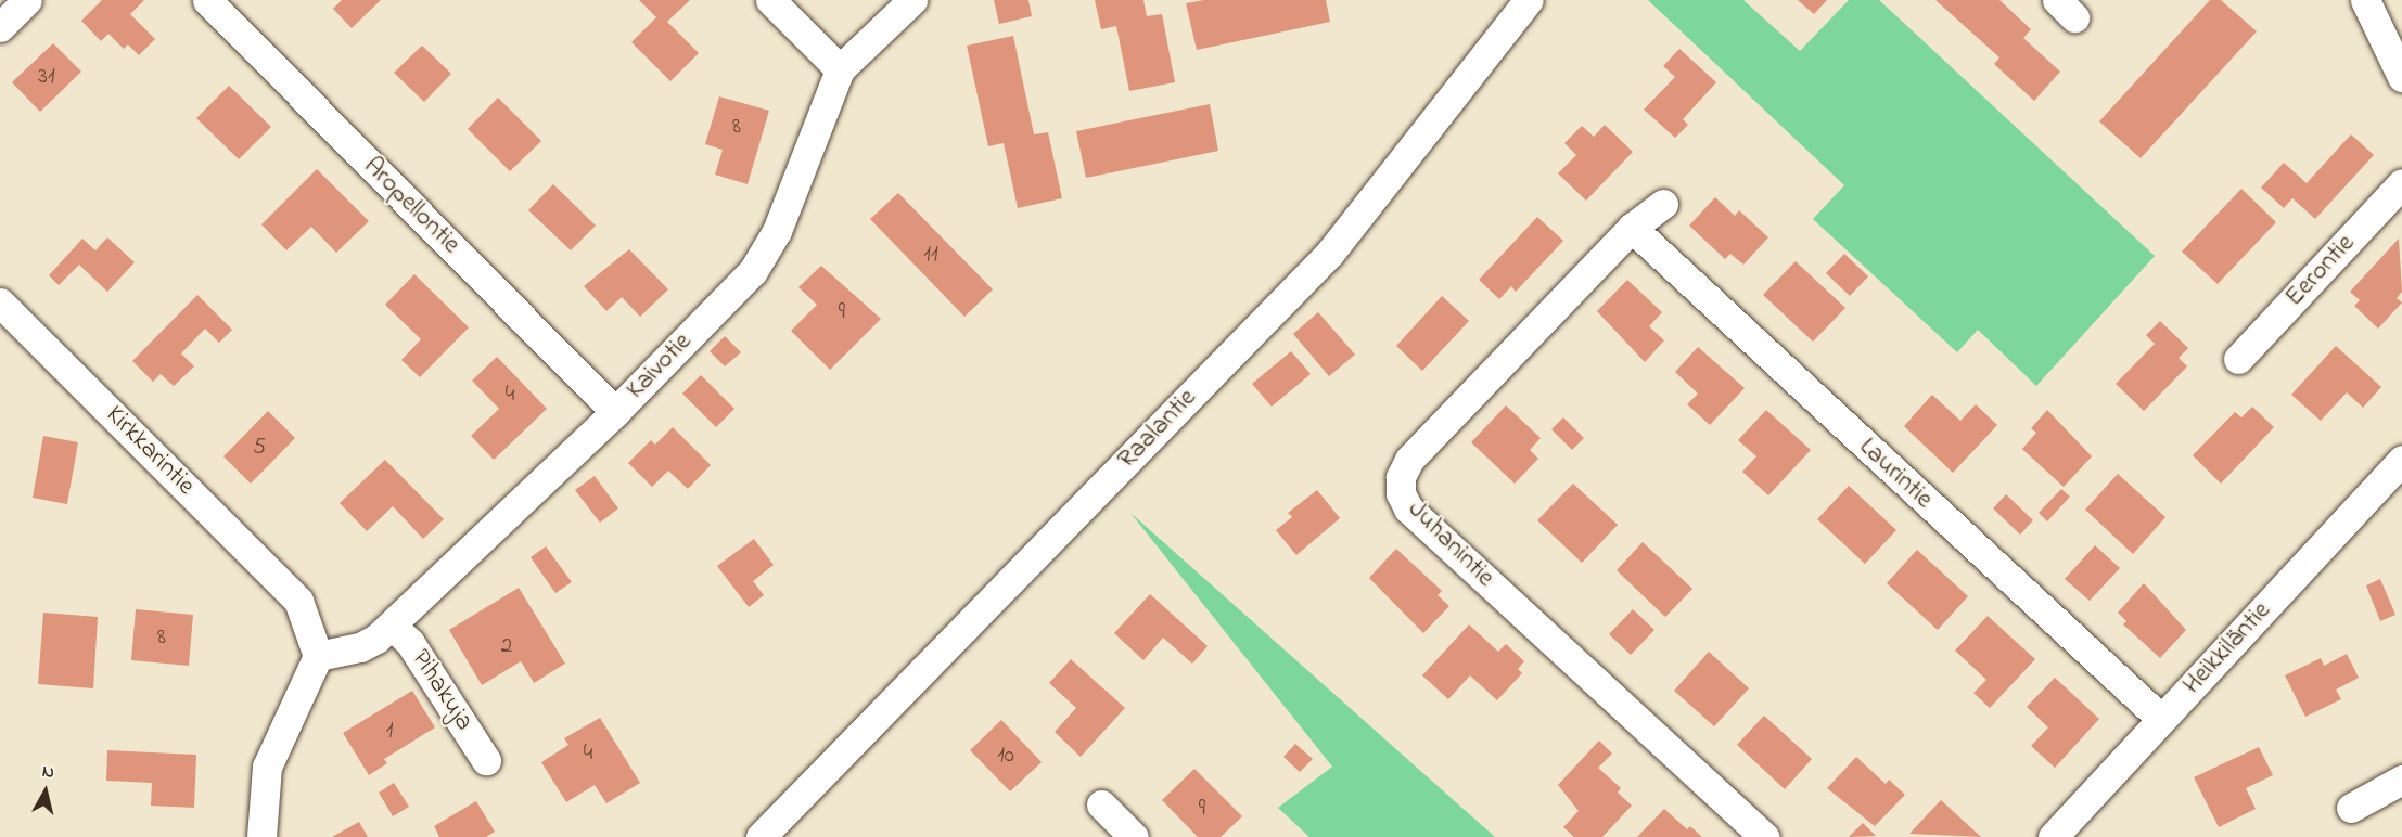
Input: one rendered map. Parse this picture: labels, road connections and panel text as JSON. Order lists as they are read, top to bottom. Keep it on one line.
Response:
{"streets":{"street":["Aropellontie","Eerontie","Kaivotie","Raalantie","Kirkkarintie","Laurintie","Juhanintie","Heikkiläntie","Pihakuja"]},"crossings":[["Aropellontie","Kaivotie"],["Kaivotie","Kirkkarintie"],["Kaivotie","Pihakuja"],["Laurintie","Juhanintie"],["Laurintie","Heikkiläntie"]],"house_numbers":["31","8","11","9","4","5","8","2","1","4","10","9"],"north":"top"}
